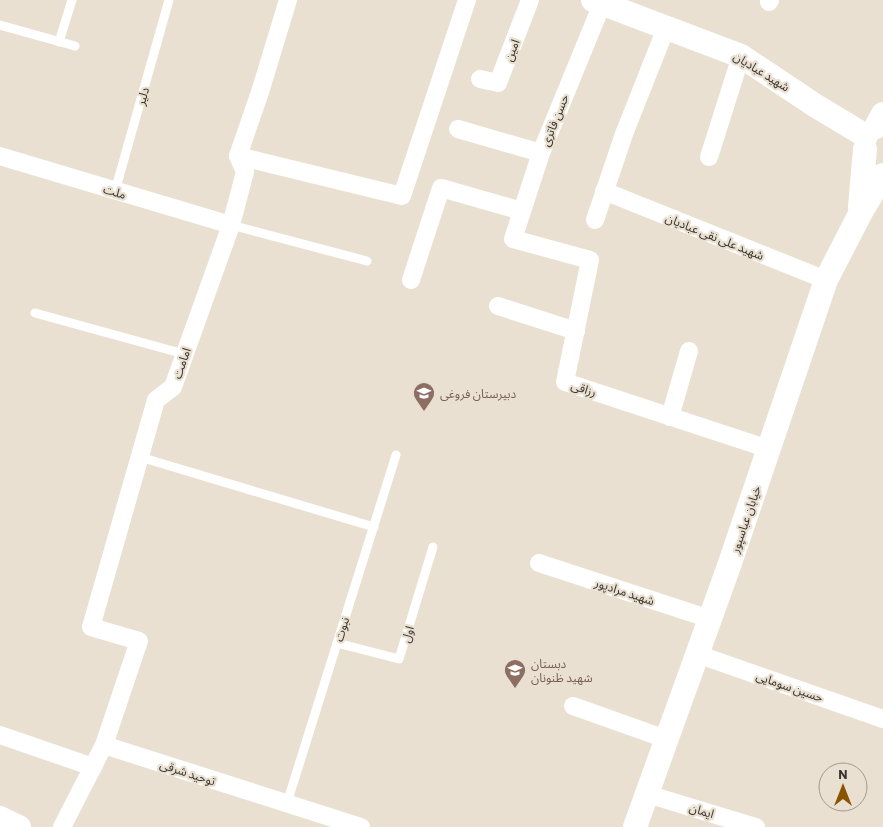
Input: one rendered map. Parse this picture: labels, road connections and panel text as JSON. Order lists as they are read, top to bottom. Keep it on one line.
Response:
{"streets":{"main road":["شهید عبادیان","خیابان عباسپور"],"street":["امین","حسن فاتری","ملت","شهید علی نقی عبادیان","امامت","رزاقی","شهید مرادپور","حسین سومایی","توحید شرقی","ایمان"],"lane":["دلیر","نبوت","اول"]},"crossings":[["شهید عبادیان","حسن فاتری"],["شهید عبادیان","خیابان عباسپور"],["دلیر","ملت"],["حسن فاتری","رزاقی"],["ملت","امامت"],["شهید علی نقی عبادیان","خیابان عباسپور"],["امامت","توحید شرقی"],["رزاقی","خیابان عباسپور"],["خیابان عباسپور","شهید مرادپور"],["خیابان عباسپور","حسین سومایی"],["خیابان عباسپور","ایمان"],["نبوت","اول"],["نبوت","توحید شرقی"]],"places":{"school or university":["دبیرستان فروغی","دبستان شهید ظنونان"]},"north":"top"}
